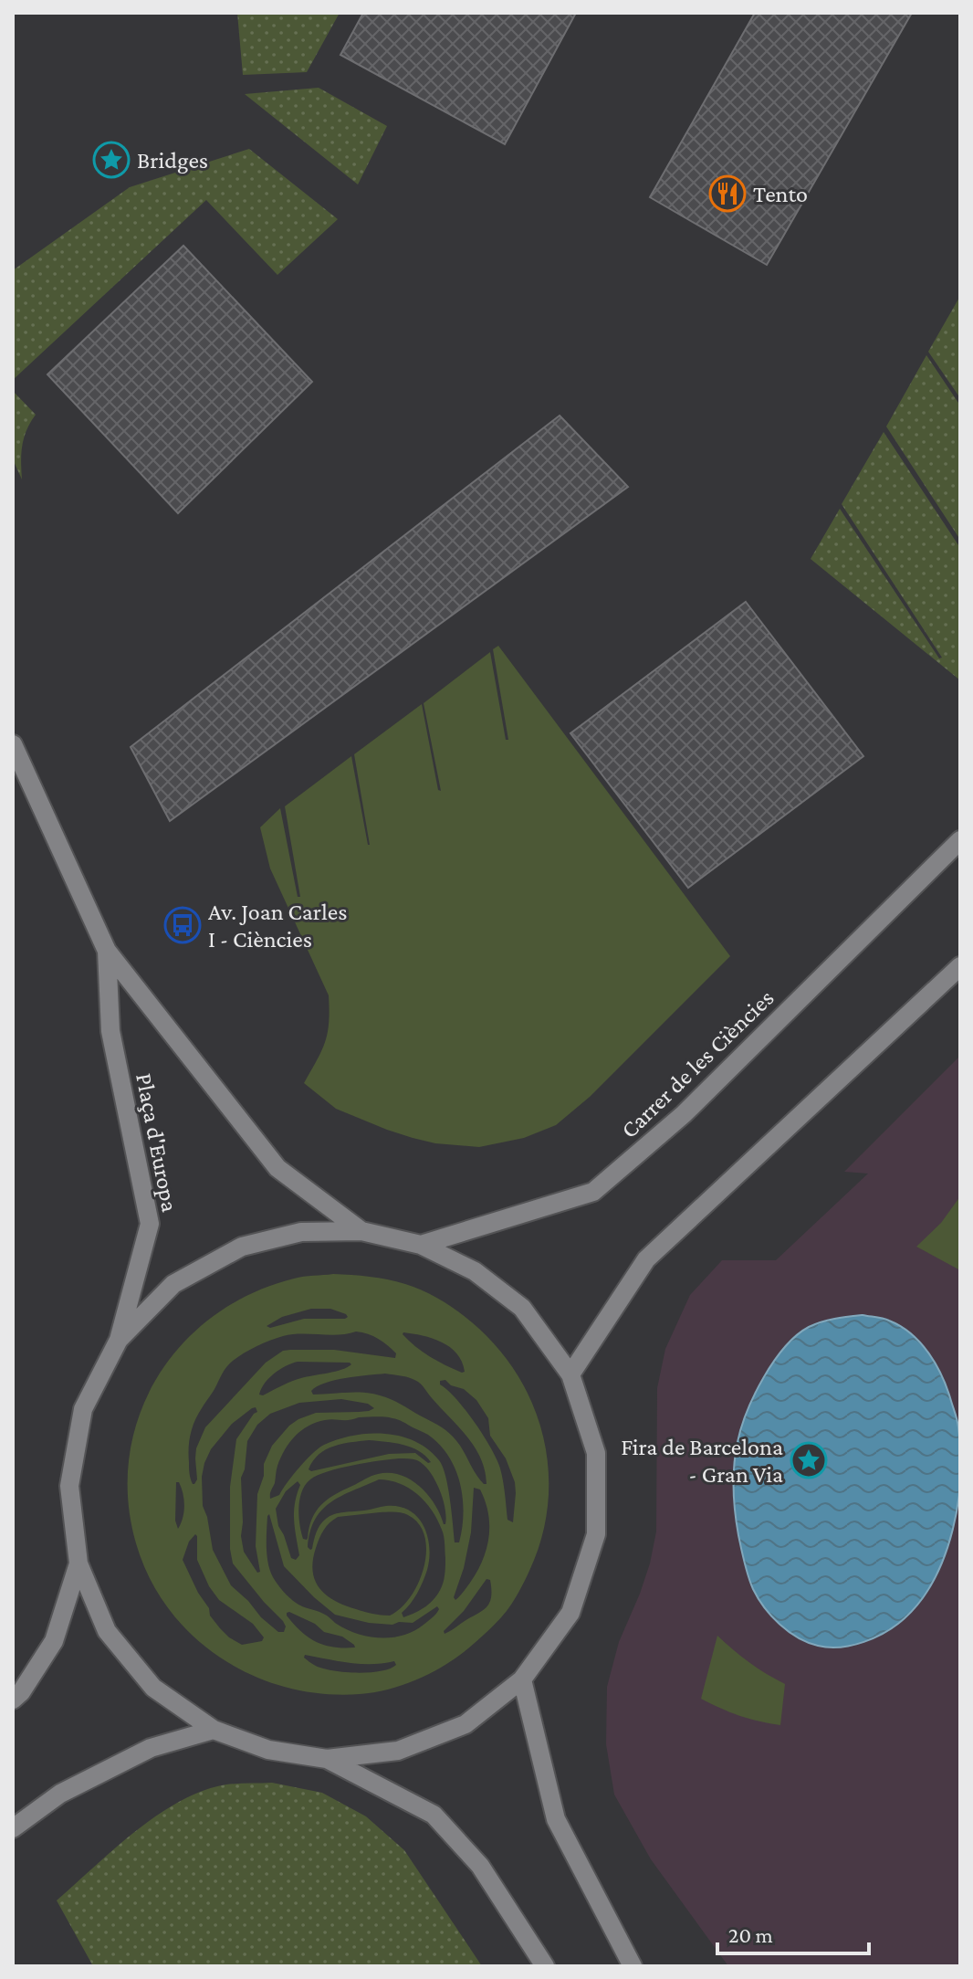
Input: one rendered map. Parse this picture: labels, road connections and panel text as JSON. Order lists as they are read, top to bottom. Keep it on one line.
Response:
{"streets":{"street":["Carrer de les Ciències","Plaça d'Europa"]},"crossings":[["Carrer de les Ciències","Plaça d'Europa"]],"places":{"place":["Bridges","Fira de Barcelona - Gran Via"],"restaurant":["Tento"],"bus stop":["Av. Joan Carles I - Ciències"]},"scale_bar":"20 m"}
